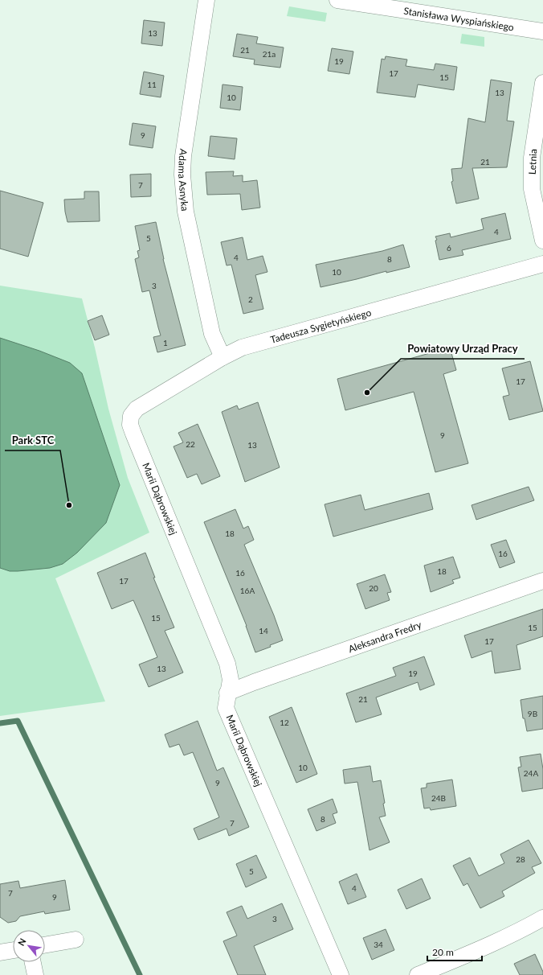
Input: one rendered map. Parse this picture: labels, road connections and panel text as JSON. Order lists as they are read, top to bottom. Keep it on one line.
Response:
{"streets":{"street":["Stanisława Wyspiańskiego","Letnia","Adama Asnyka","Tadeusza Sygietyńskiego","Marii Dąbrowskiej","Aleksandra Fredry"]},"crossings":[["Adama Asnyka","Tadeusza Sygietyńskiego"],["Tadeusza Sygietyńskiego","Marii Dąbrowskiej"],["Marii Dąbrowskiej","Aleksandra Fredry"]],"places":["Powiatowy Urząd Pracy","Park STC"],"house_numbers":["13","21","21a","19","17","15","11","13","10","9","21","7","4","5","6","4","8","10","3","2","1","17","9","22","13","18","16","18","16","17","20","16A","15","15","14","17","13","19","21","9B","12","10","24A","9","24B","8","7","28","5","4","7","9","3","34"],"scale_bar":"20 m","north":"top left"}
